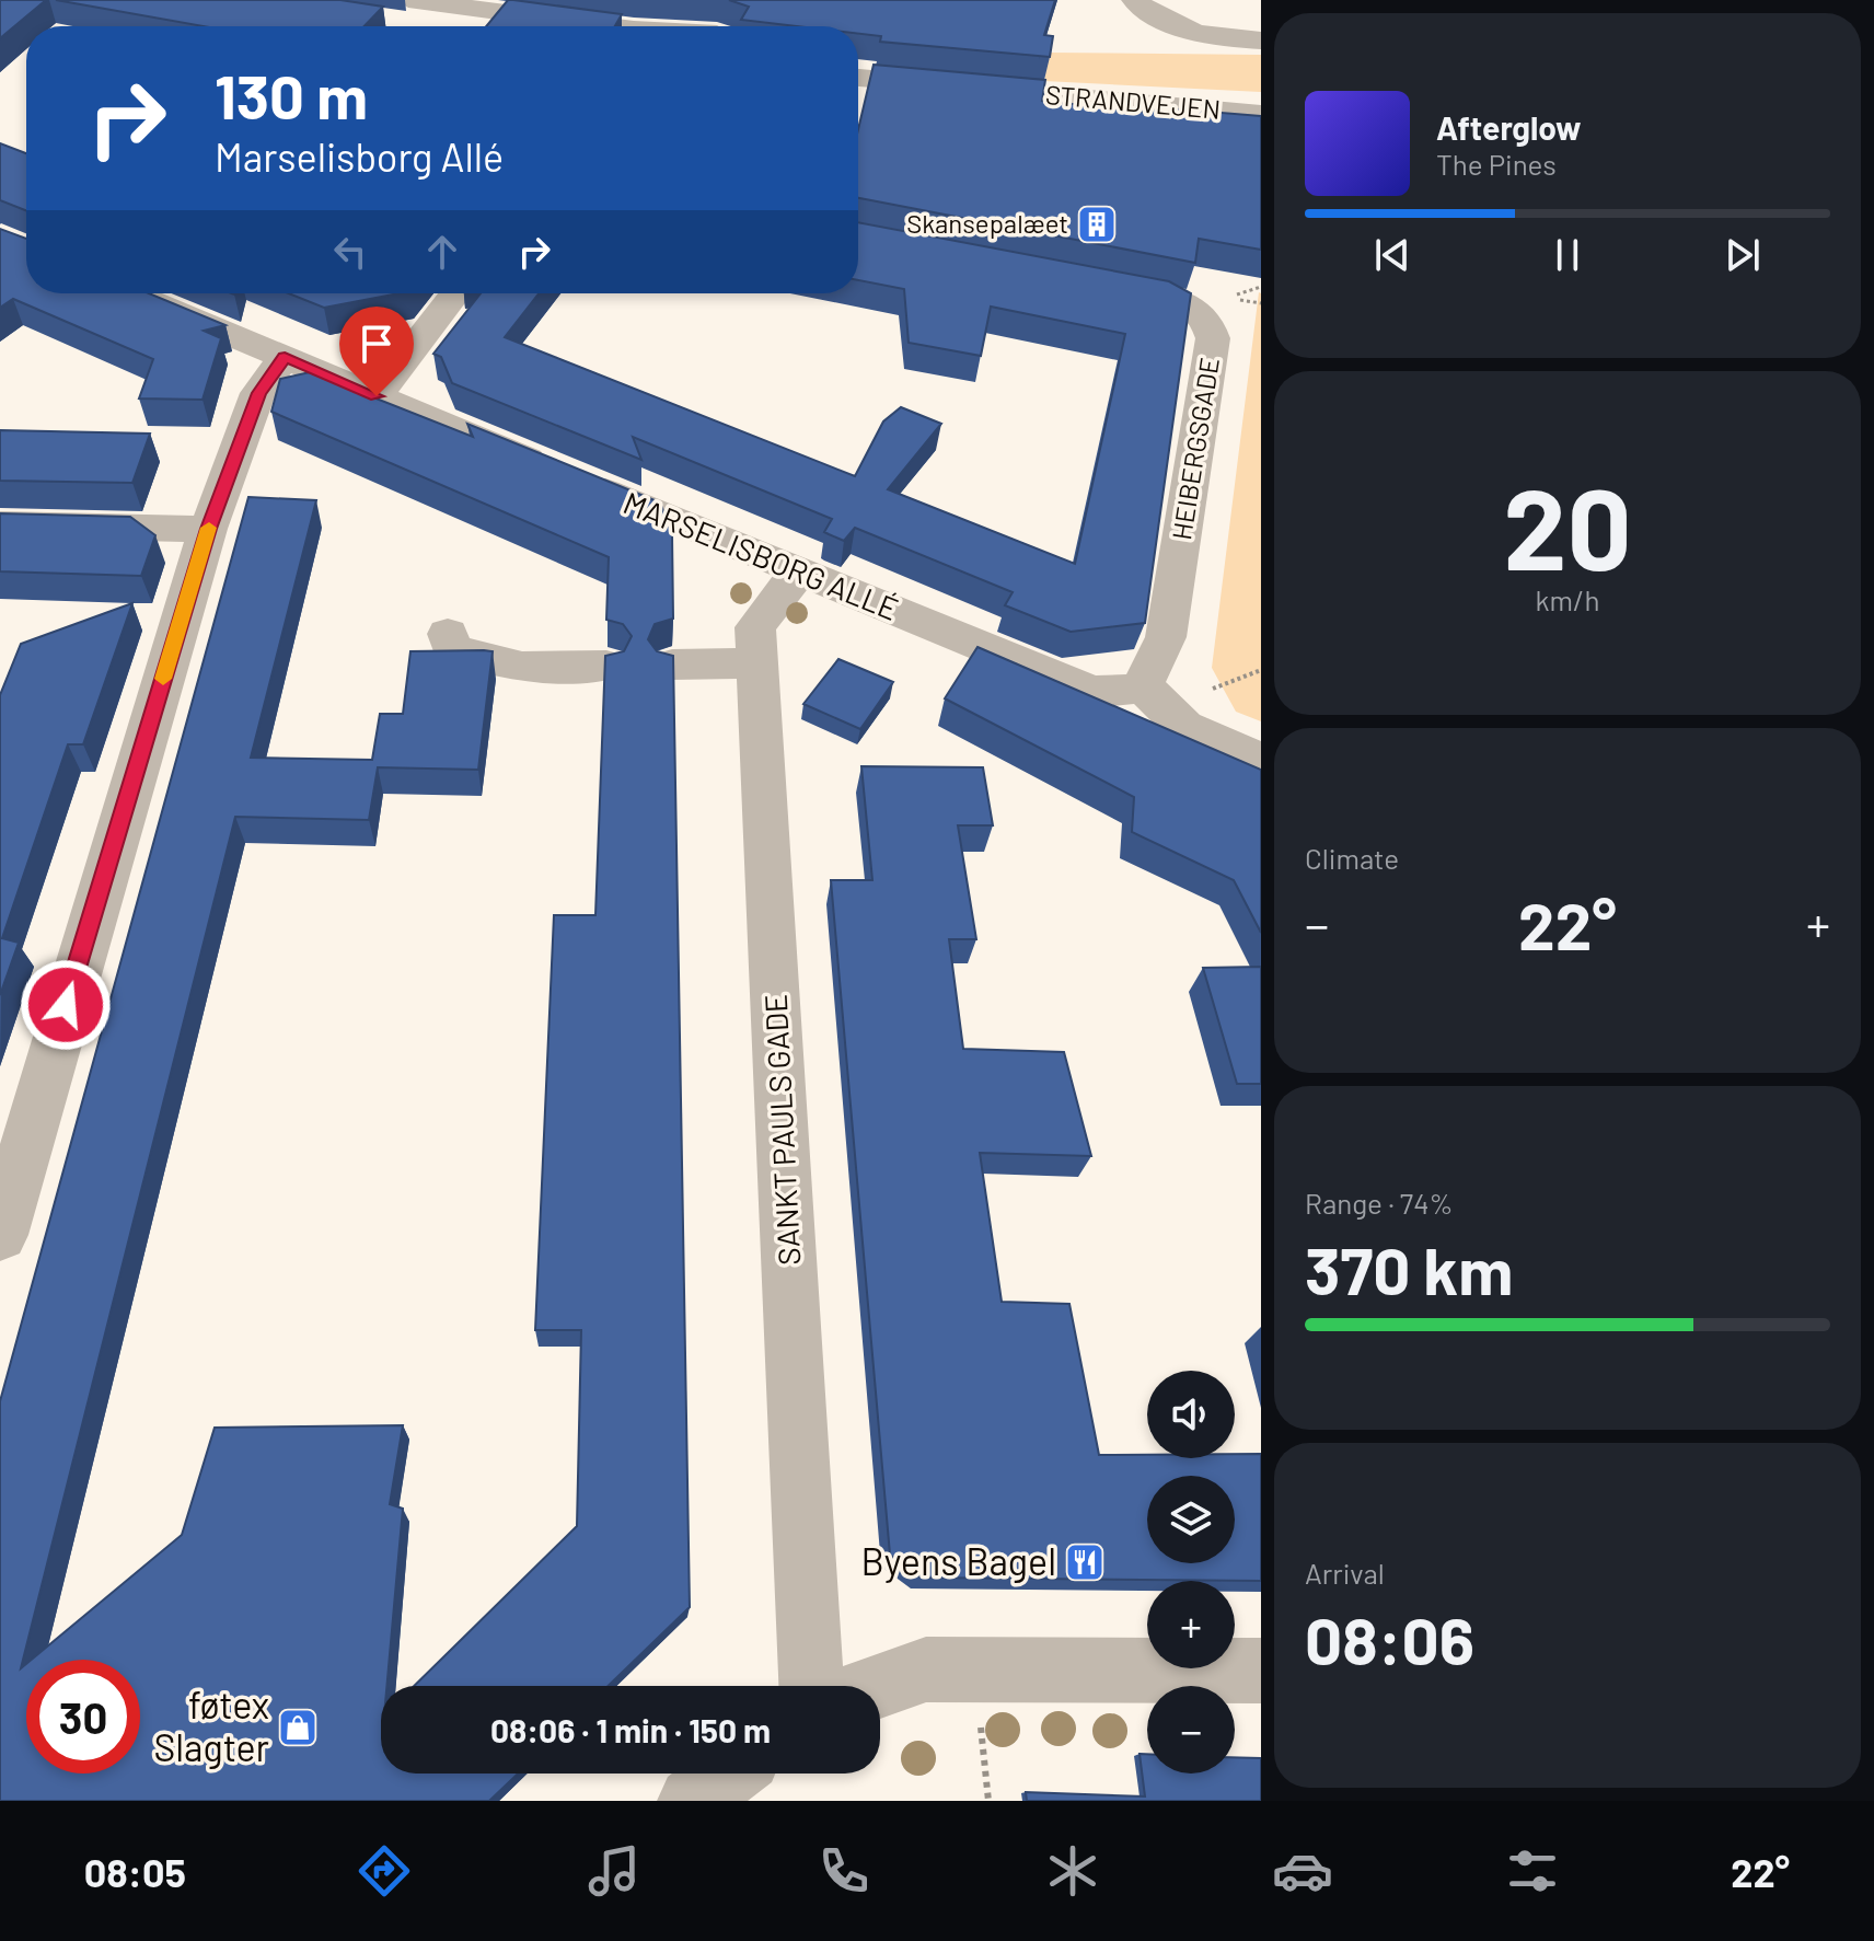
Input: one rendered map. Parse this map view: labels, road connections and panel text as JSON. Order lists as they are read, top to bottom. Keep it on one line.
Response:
{"streets":{"street":["STRANDVEJEN","HEIBERGSGADE","MARSELISBORG ALLÉ","SANKT PAULS GADE"]},"crossings":[["HEIBERGSGADE","MARSELISBORG ALLÉ"],["MARSELISBORG ALLÉ","SANKT PAULS GADE"]],"places":{"building":["Skansepalæet"],"restaurant":["Byens Bagel"],"shop":["føtex Slagter"]},"page":{"turn":["130 m","Marselisborg Allé"],"song":["Afterglow","The Pines"],"tile":[["20","km/h"],"Climate",["Range · 74%","370 km"],["Arrival","08:06"]],"heat":["−","22°","+"],"map_buttons":["+","−"],"limit":"30","trip":"08:06 · 1 min · 150 m","tabs":["08:05","22°"]}}
